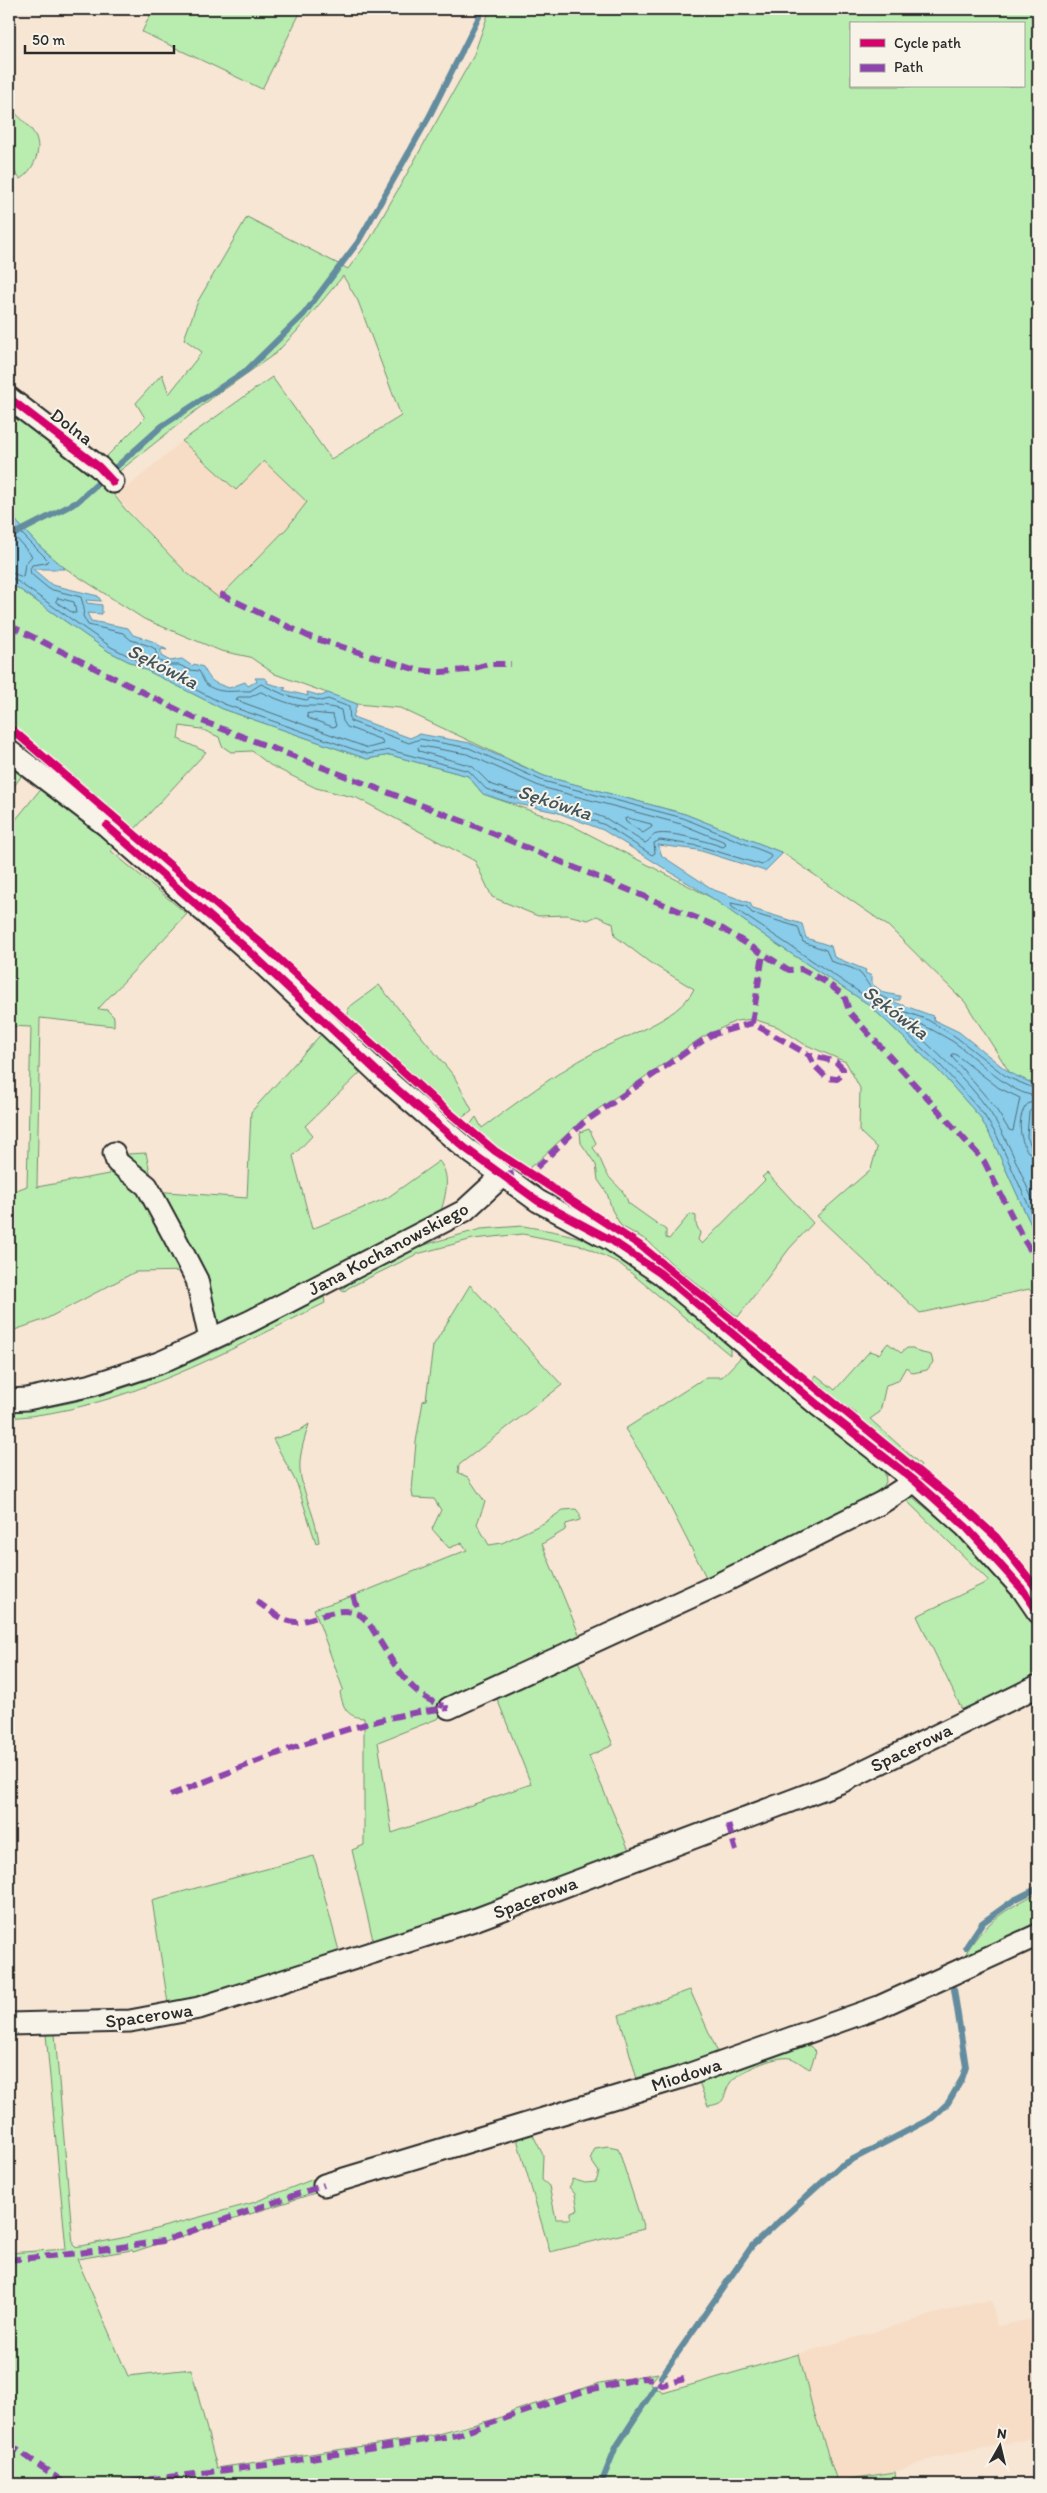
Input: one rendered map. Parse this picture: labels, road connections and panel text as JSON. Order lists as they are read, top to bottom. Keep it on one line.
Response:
{"streets":{"street":["Dolna","Jana Kochanowskiego","Spacerowa","Miodowa"]},"water":["Sękówka"],"legend":["Cycle path","Path"],"scale_bar":"50 m","north":"top"}
